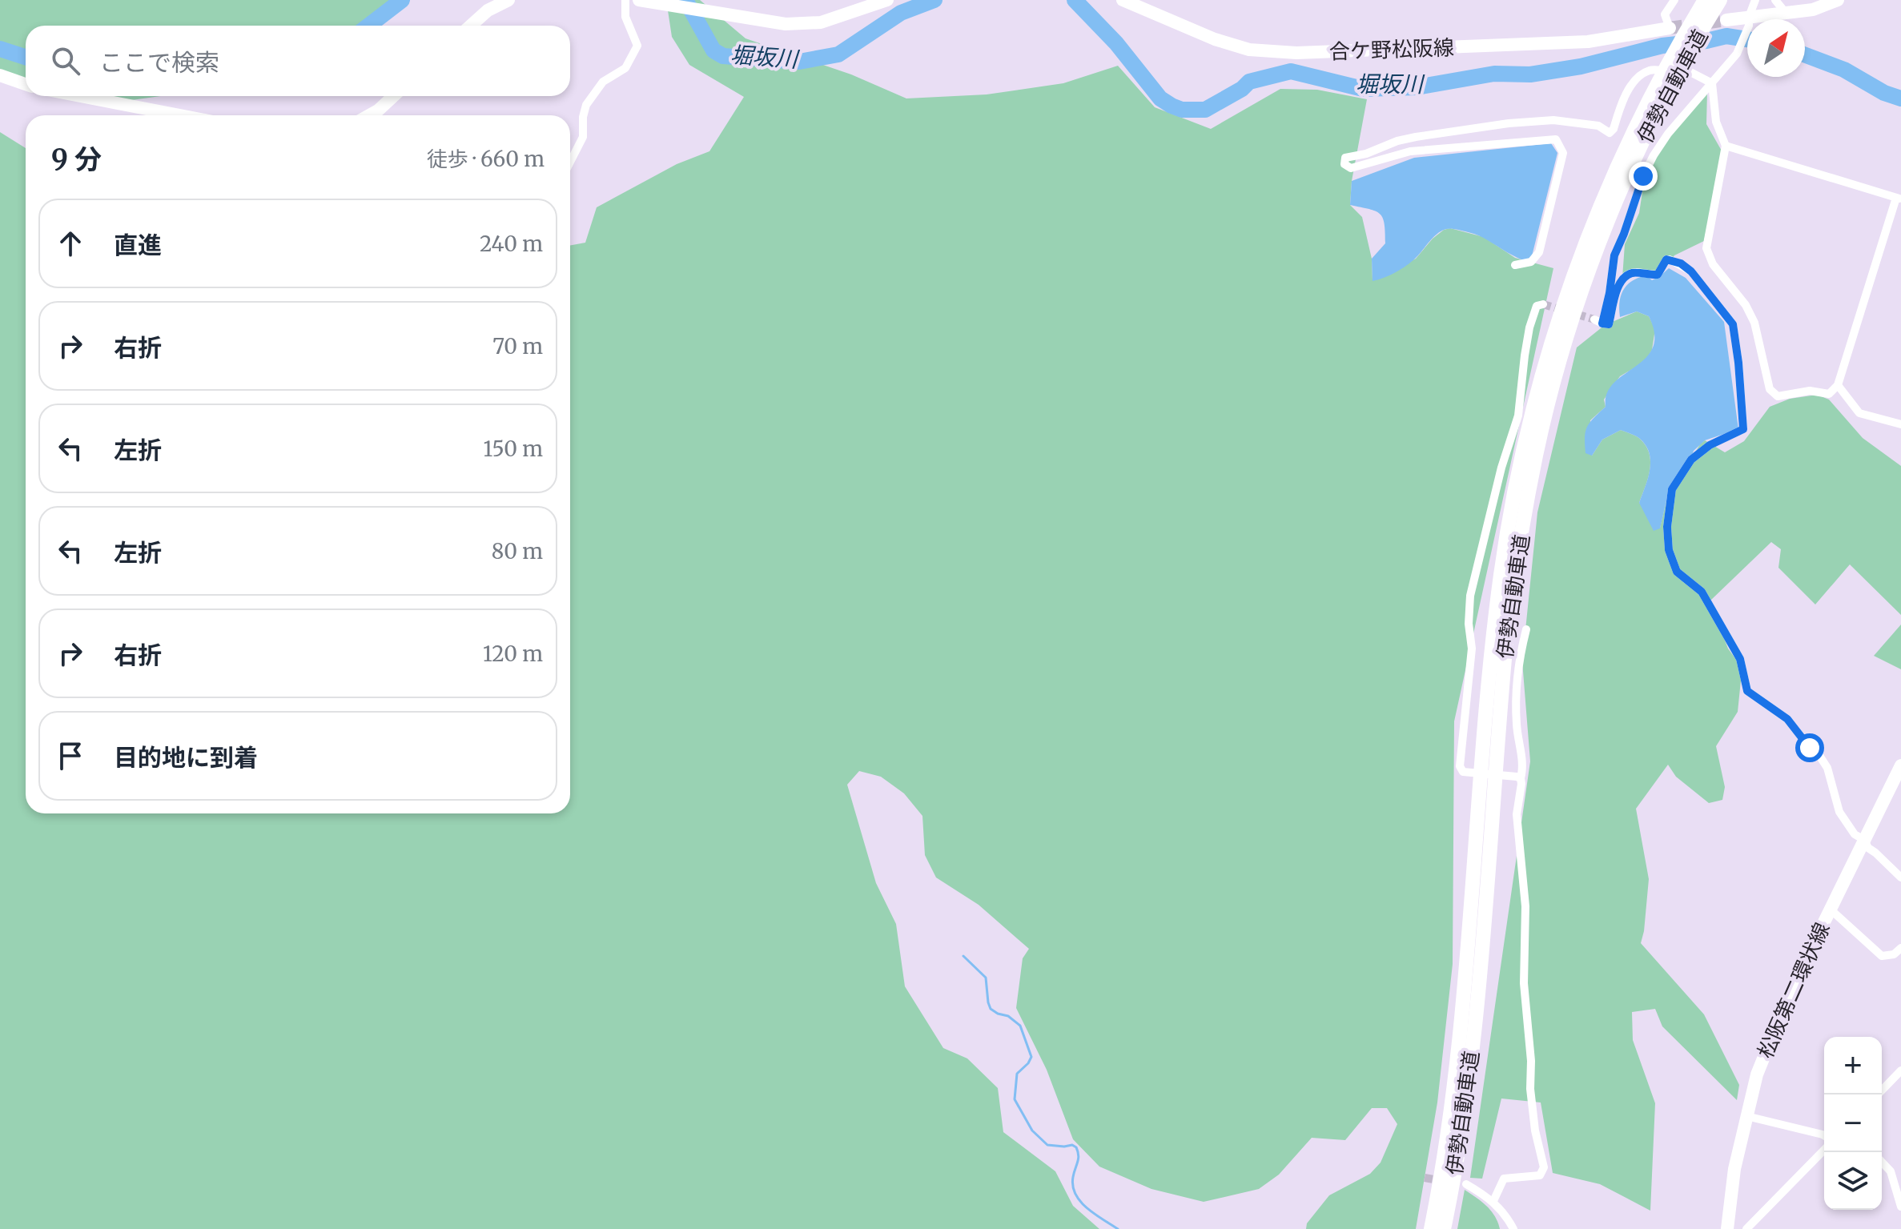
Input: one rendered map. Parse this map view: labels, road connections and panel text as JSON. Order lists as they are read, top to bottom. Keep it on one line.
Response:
{"streets":{"highway":["伊勢自動車道"],"main road":["合ケ野松阪線","松阪第二環状線"]},"water":["堀坂川"],"north":"top right","page":{"search":"ここで検索","heading":["9 分","徒歩 · 660 m"],"list":[["直進","240 m"],["右折","70 m"],["左折","150 m"],["左折","80 m"],["右折","120 m"],"目的地に到着"],"map_buttons":["+","−"]}}
